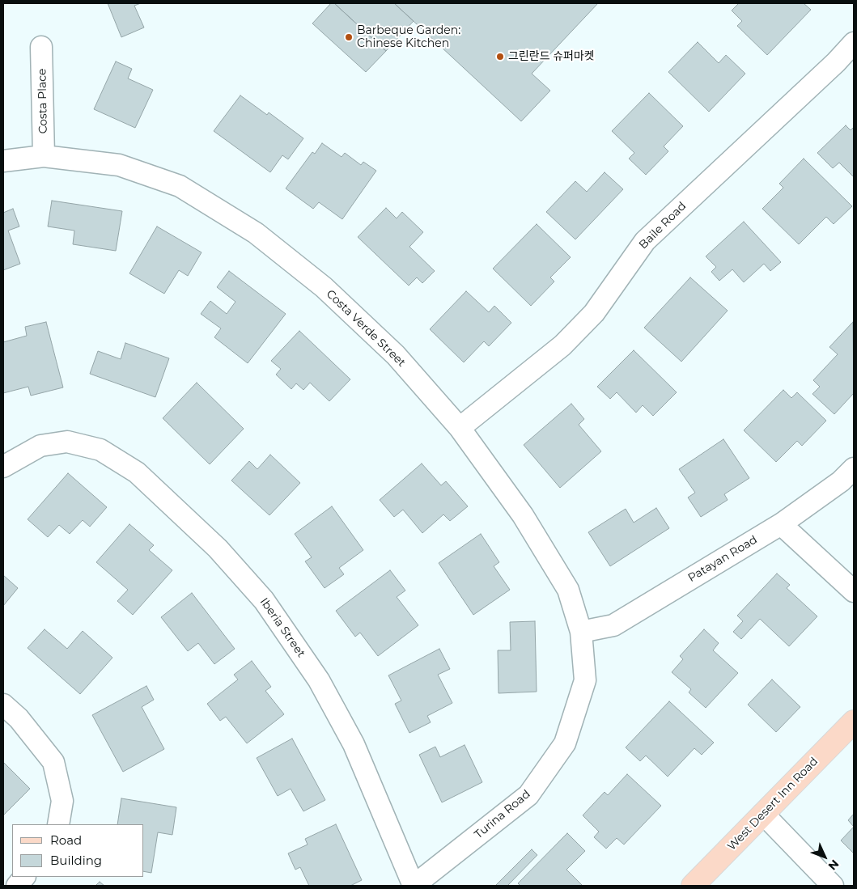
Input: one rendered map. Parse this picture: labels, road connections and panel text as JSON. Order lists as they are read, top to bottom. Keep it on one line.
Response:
{"streets":{"main road":["West Desert Inn Road"],"street":["Costa Place","Baile Road","Costa Verde Street","Patayan Road","Iberia Street","Turina Road"]},"crossings":[["Costa Place","Costa Verde Street"],["Baile Road","Costa Verde Street"],["Costa Verde Street","Patayan Road"],["Costa Verde Street","Turina Road"],["Patayan Road","Turina Road"],["Iberia Street","Turina Road"]],"places":["Barbeque Garden: Chinese Kitchen","그린란드 슈퍼마켓"],"legend":["Road","Building"],"north":"bottom right"}
